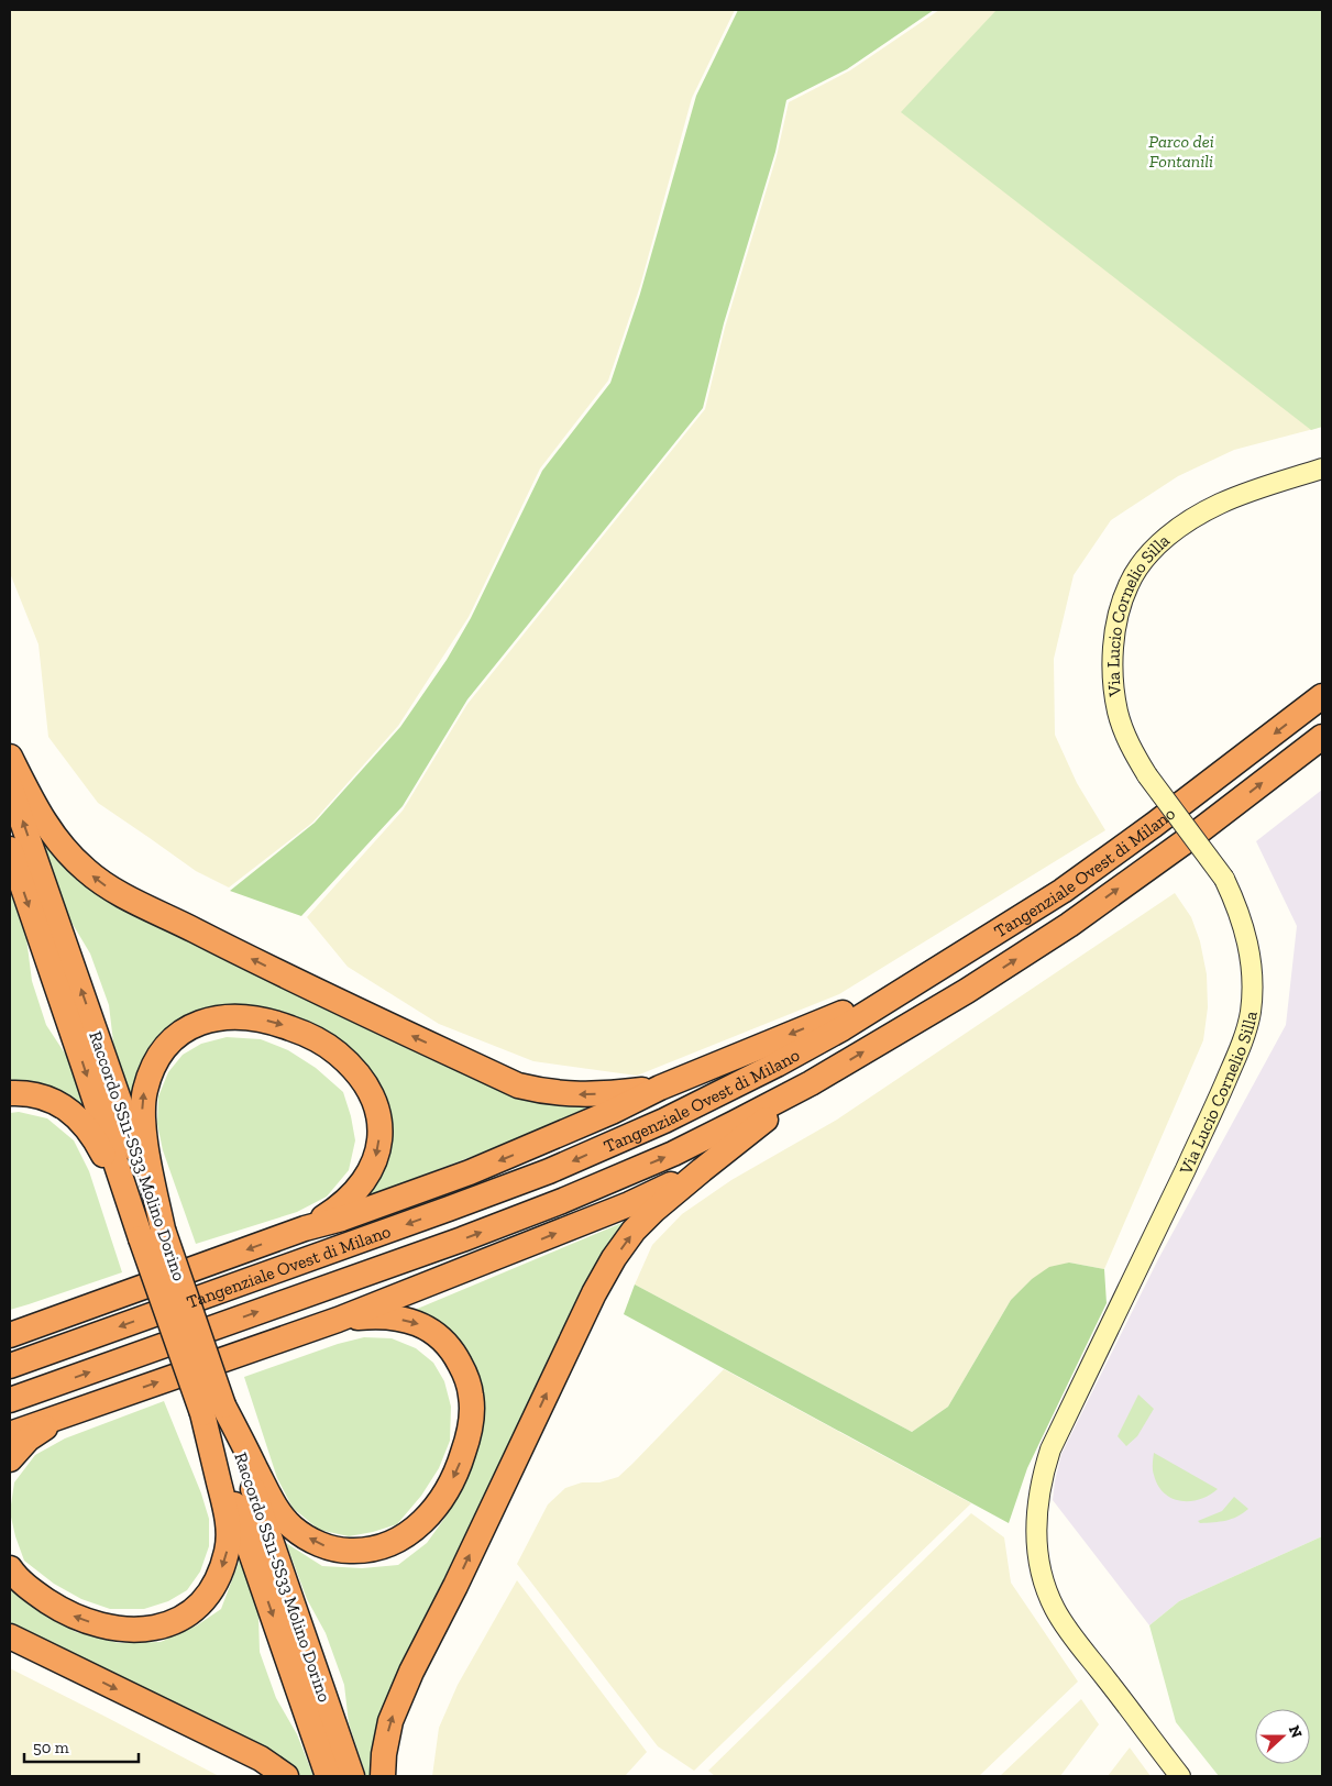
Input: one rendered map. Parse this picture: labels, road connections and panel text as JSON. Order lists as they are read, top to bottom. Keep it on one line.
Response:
{"streets":{"highway":["Tangenziale Ovest di Milano","Raccordo SS11-SS33 Molino Dorino"],"street":["Via Lucio Cornelio Silla"]},"parks":["Parco dei Fontanili"],"scale_bar":"50 m","north":"right"}
